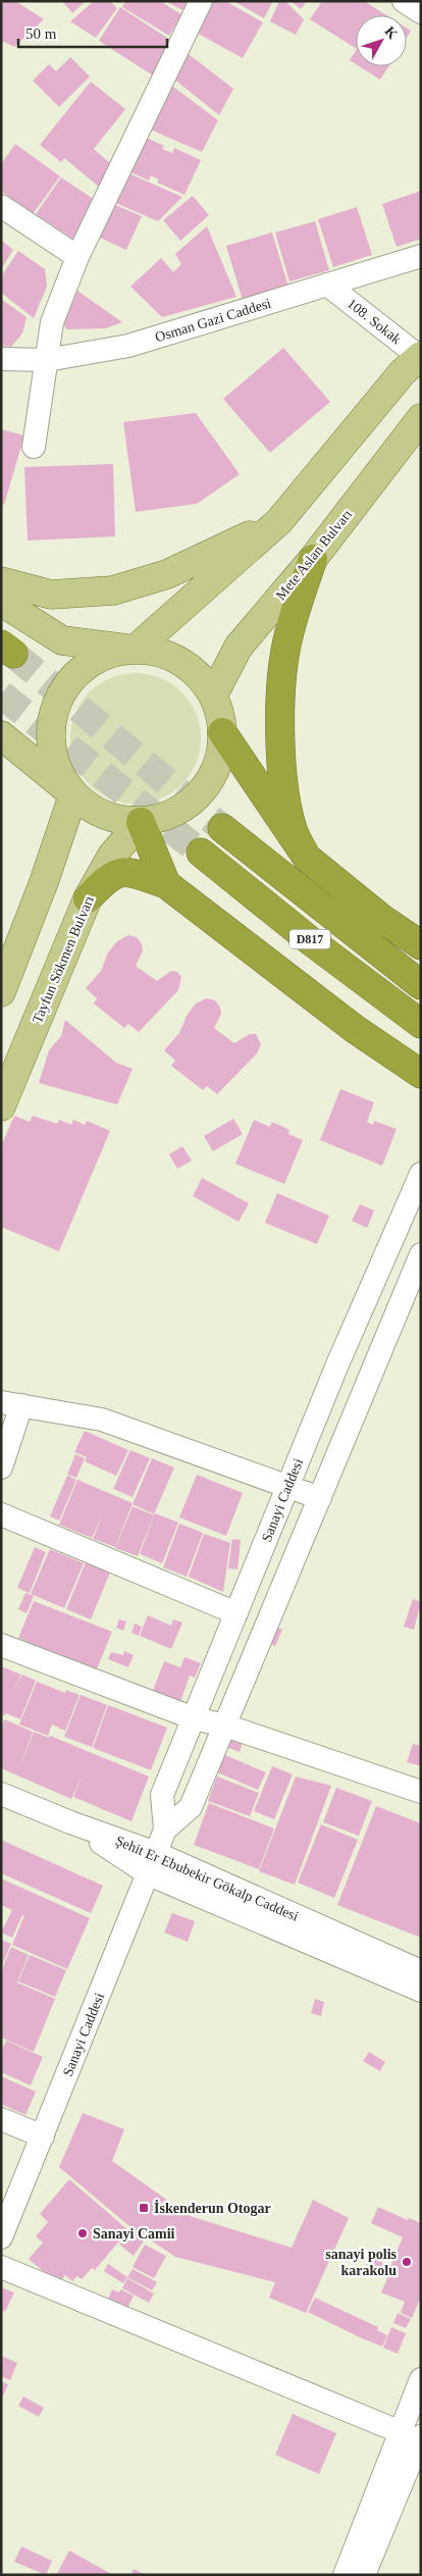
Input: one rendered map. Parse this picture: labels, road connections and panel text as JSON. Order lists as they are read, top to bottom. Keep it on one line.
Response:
{"streets":{"highway":["D817"],"main road":["Mete Aslan Bulvarı","Tayfun Sökmen Bulvarı"],"street":["Osman Gazi Caddesi","108. Sokak","Sanayi Caddesi","Şehit Er Ebubekir Gökalp Caddesi"]},"crossings":[["Osman Gazi Caddesi","108. Sokak"],["Mete Aslan Bulvarı","Tayfun Sökmen Bulvarı"],["Sanayi Caddesi","Şehit Er Ebubekir Gökalp Caddesi"]],"places":{"transit":["İskenderun Otogar"],"other":["Sanayi Camii","sanayi polis karakolu"]},"scale_bar":"50 m","north":"top right"}
